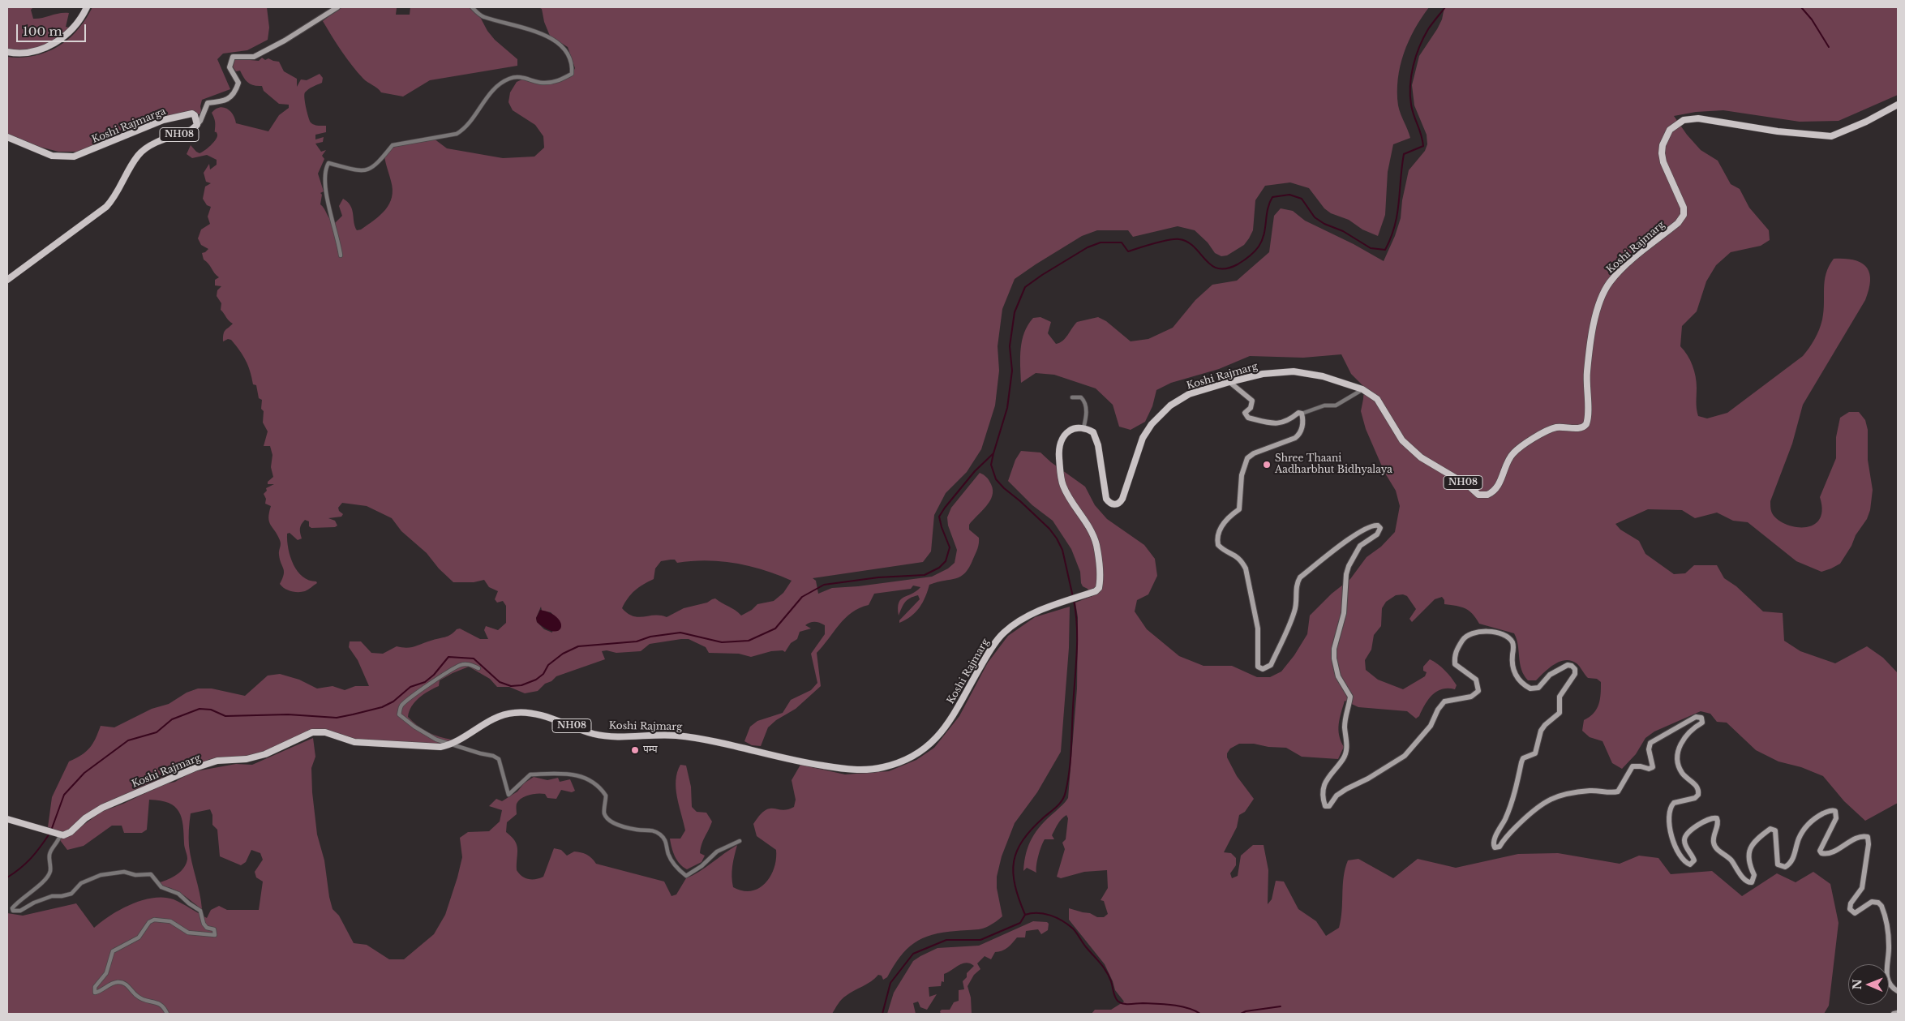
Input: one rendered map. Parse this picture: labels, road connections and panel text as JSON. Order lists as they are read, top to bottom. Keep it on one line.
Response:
{"streets":{"main road":["Koshi Rajmarga","NH08","Koshi Rajmarg"]},"crossings":[["Koshi Rajmarga","NH08"]],"places":["Shree Thaani Aadharbhut Bidhyalaya","पम्प"],"scale_bar":"100 m","north":"left"}
